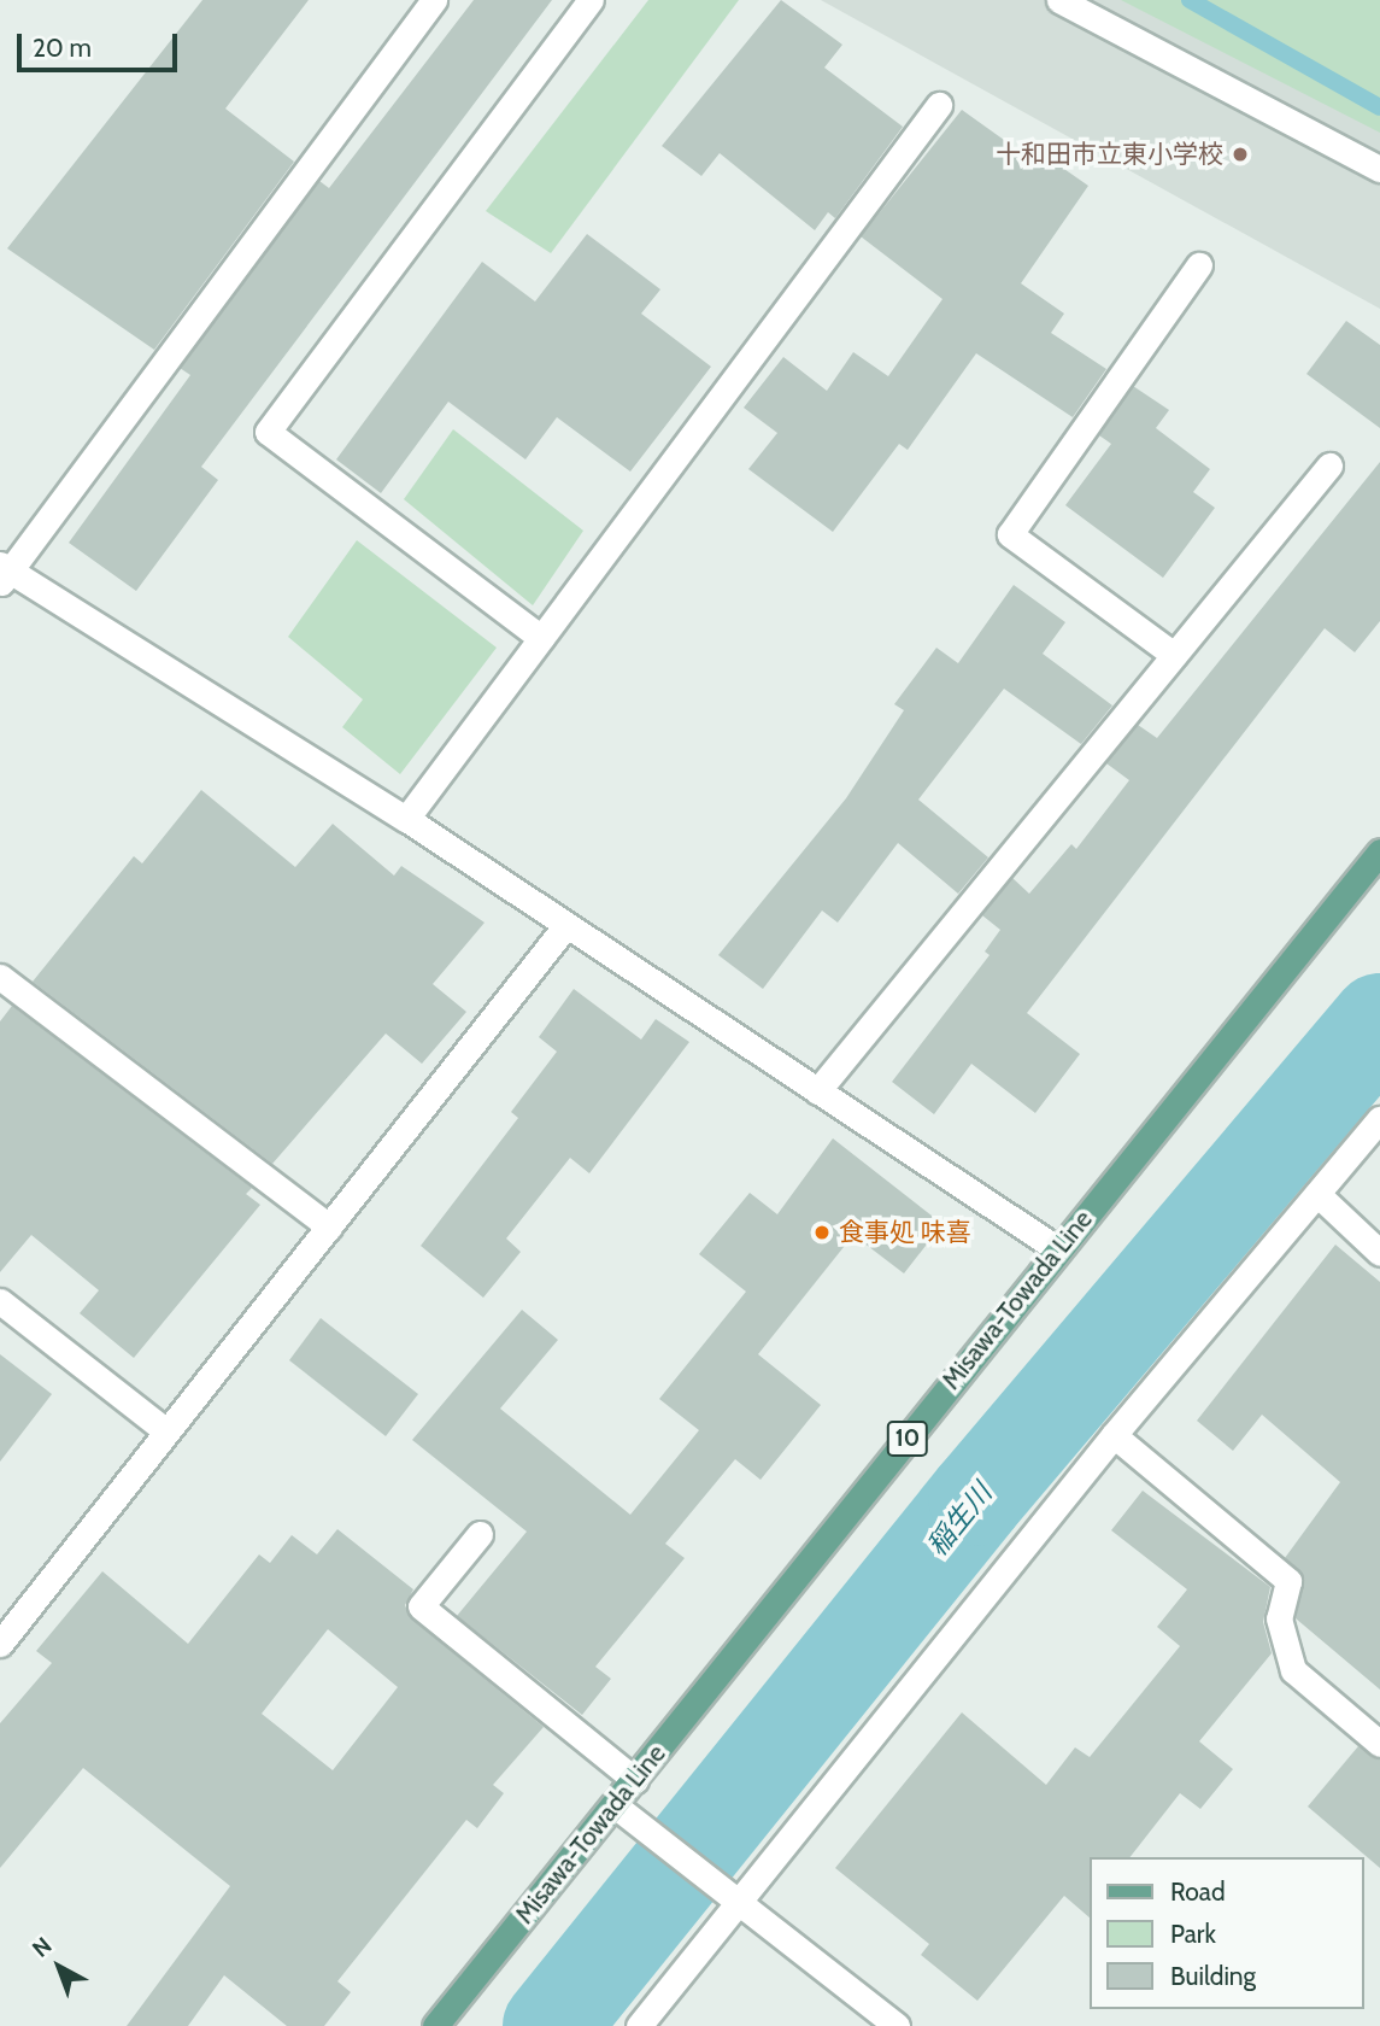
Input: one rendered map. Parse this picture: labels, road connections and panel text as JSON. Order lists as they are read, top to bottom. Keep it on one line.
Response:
{"streets":{"main road":["Misawa-Towada Line","10"]},"water":["稲生川"],"places":["十和田市立東小学校","食事処 味喜"],"legend":["Road","Park","Building"],"scale_bar":"20 m","north":"top left"}
